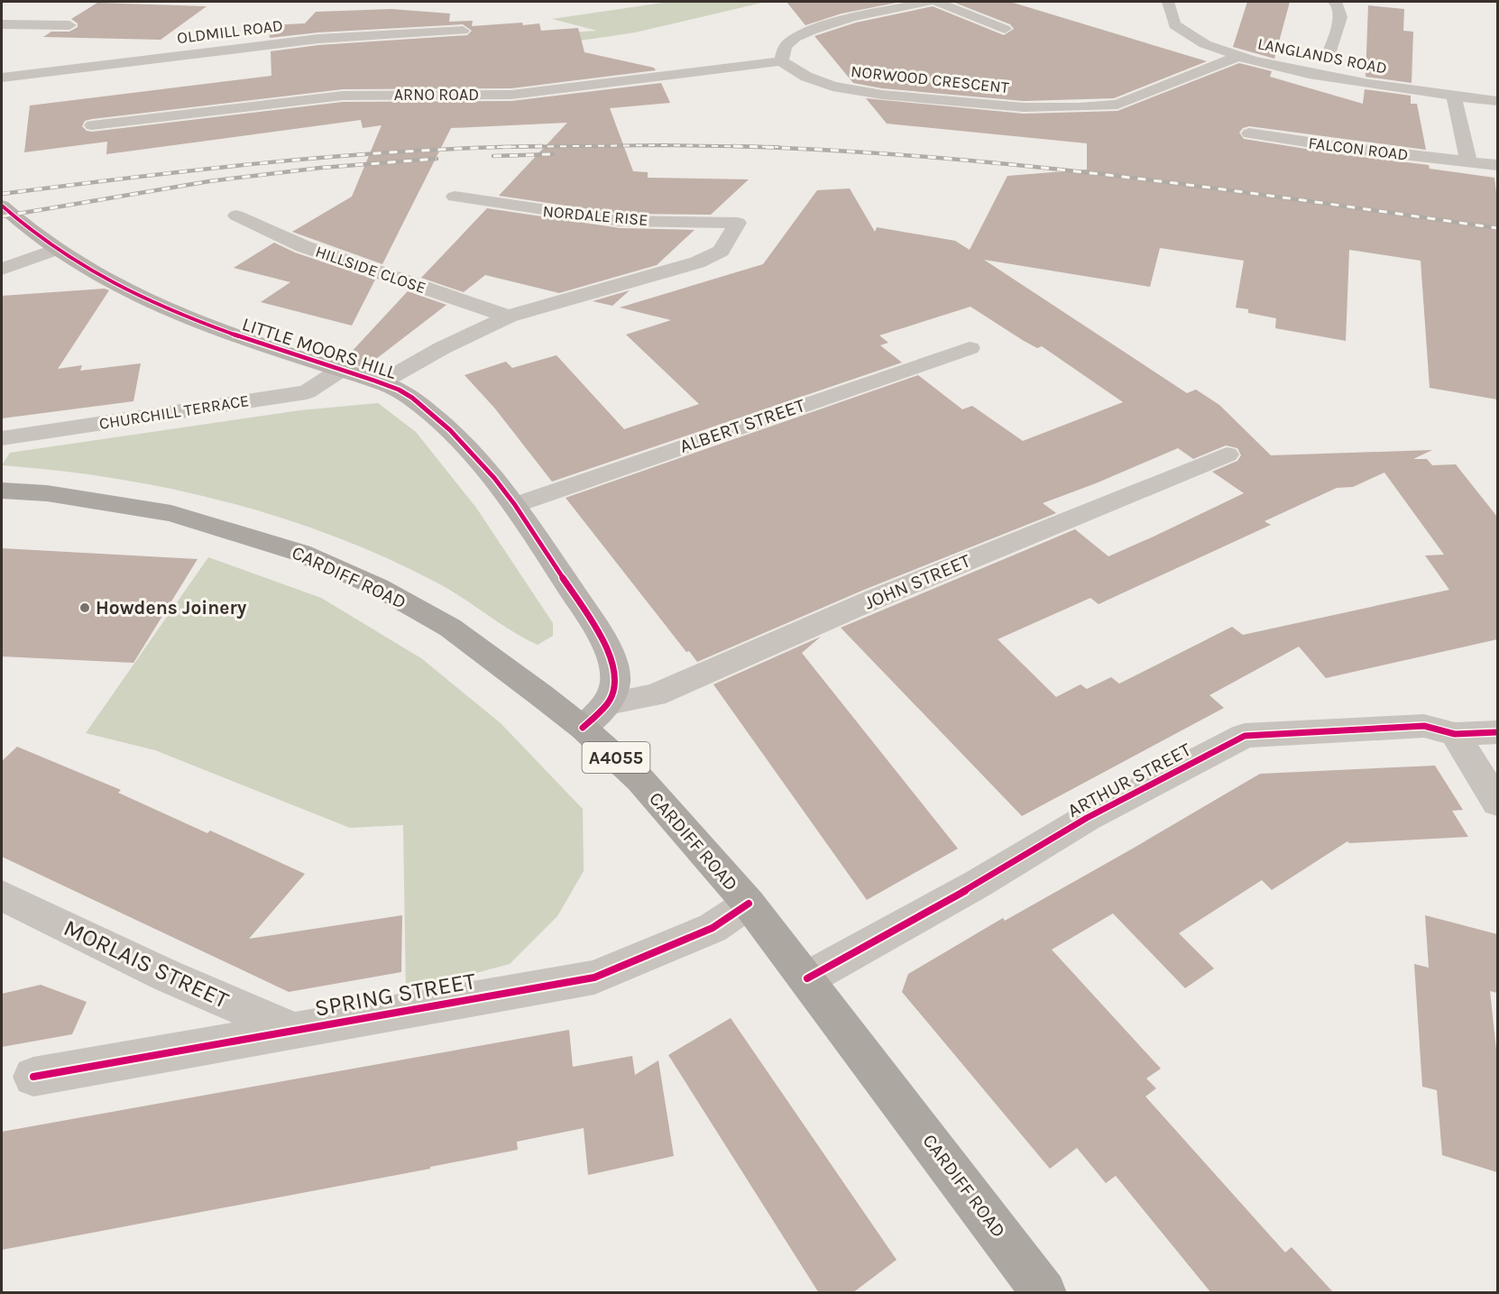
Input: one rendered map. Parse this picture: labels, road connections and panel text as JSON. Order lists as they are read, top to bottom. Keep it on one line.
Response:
{"streets":{"main road":["CARDIFF ROAD","A4055"],"street":["OLDMILL ROAD","LANGLANDS ROAD","NORWOOD CRESCENT","ARNO ROAD","FALCON ROAD","NORDALE RISE","HILLSIDE CLOSE","LITTLE MOORS HILL","CHURCHILL TERRACE","ALBERT STREET","JOHN STREET","ARTHUR STREET","MORLAIS STREET","SPRING STREET"]},"crossings":[["LANGLANDS ROAD","NORWOOD CRESCENT"],["NORWOOD CRESCENT","ARNO ROAD"],["NORDALE RISE","HILLSIDE CLOSE"],["LITTLE MOORS HILL","CHURCHILL TERRACE"],["LITTLE MOORS HILL","ALBERT STREET"],["LITTLE MOORS HILL","JOHN STREET"],["CARDIFF ROAD","ARTHUR STREET"],["CARDIFF ROAD","SPRING STREET"],["MORLAIS STREET","SPRING STREET"]],"places":["Howdens Joinery"]}
